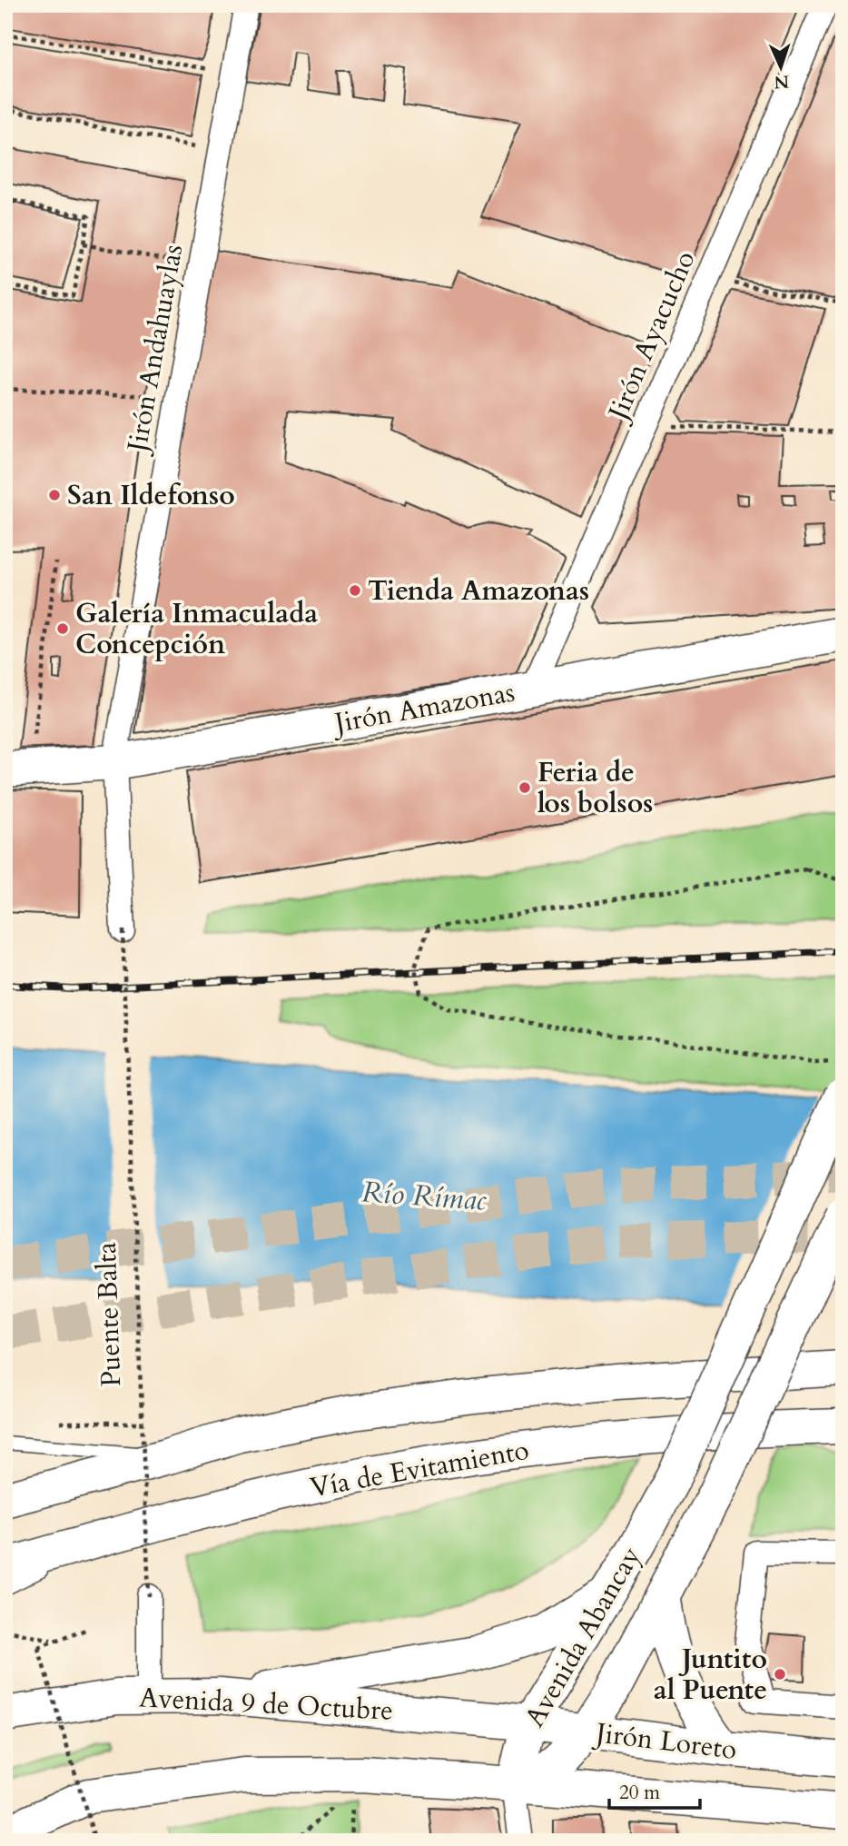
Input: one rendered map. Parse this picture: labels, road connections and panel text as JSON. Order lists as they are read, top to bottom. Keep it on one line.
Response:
{"streets":{"main road":["Jirón Amazonas","Vía de Evitamiento","Avenida Abancay","Avenida 9 de Octubre","Jirón Loreto"],"street":["Jirón Ayacucho","Jirón Andahuaylas"],"path":["Puente Balta"]},"crossings":[["Jirón Ayacucho","Jirón Amazonas"],["Jirón Andahuaylas","Jirón Amazonas"],["Jirón Andahuaylas","Puente Balta"],["Avenida Abancay","Avenida 9 de Octubre"],["Avenida Abancay","Jirón Loreto"],["Avenida 9 de Octubre","Jirón Loreto"]],"water":["Río Rímac"],"places":["San Ildefonso","Tienda Amazonas","Galería Inmaculada Concepción","Feria de los bolsos","Juntito al Puente"],"scale_bar":"20 m","north":"bottom"}
